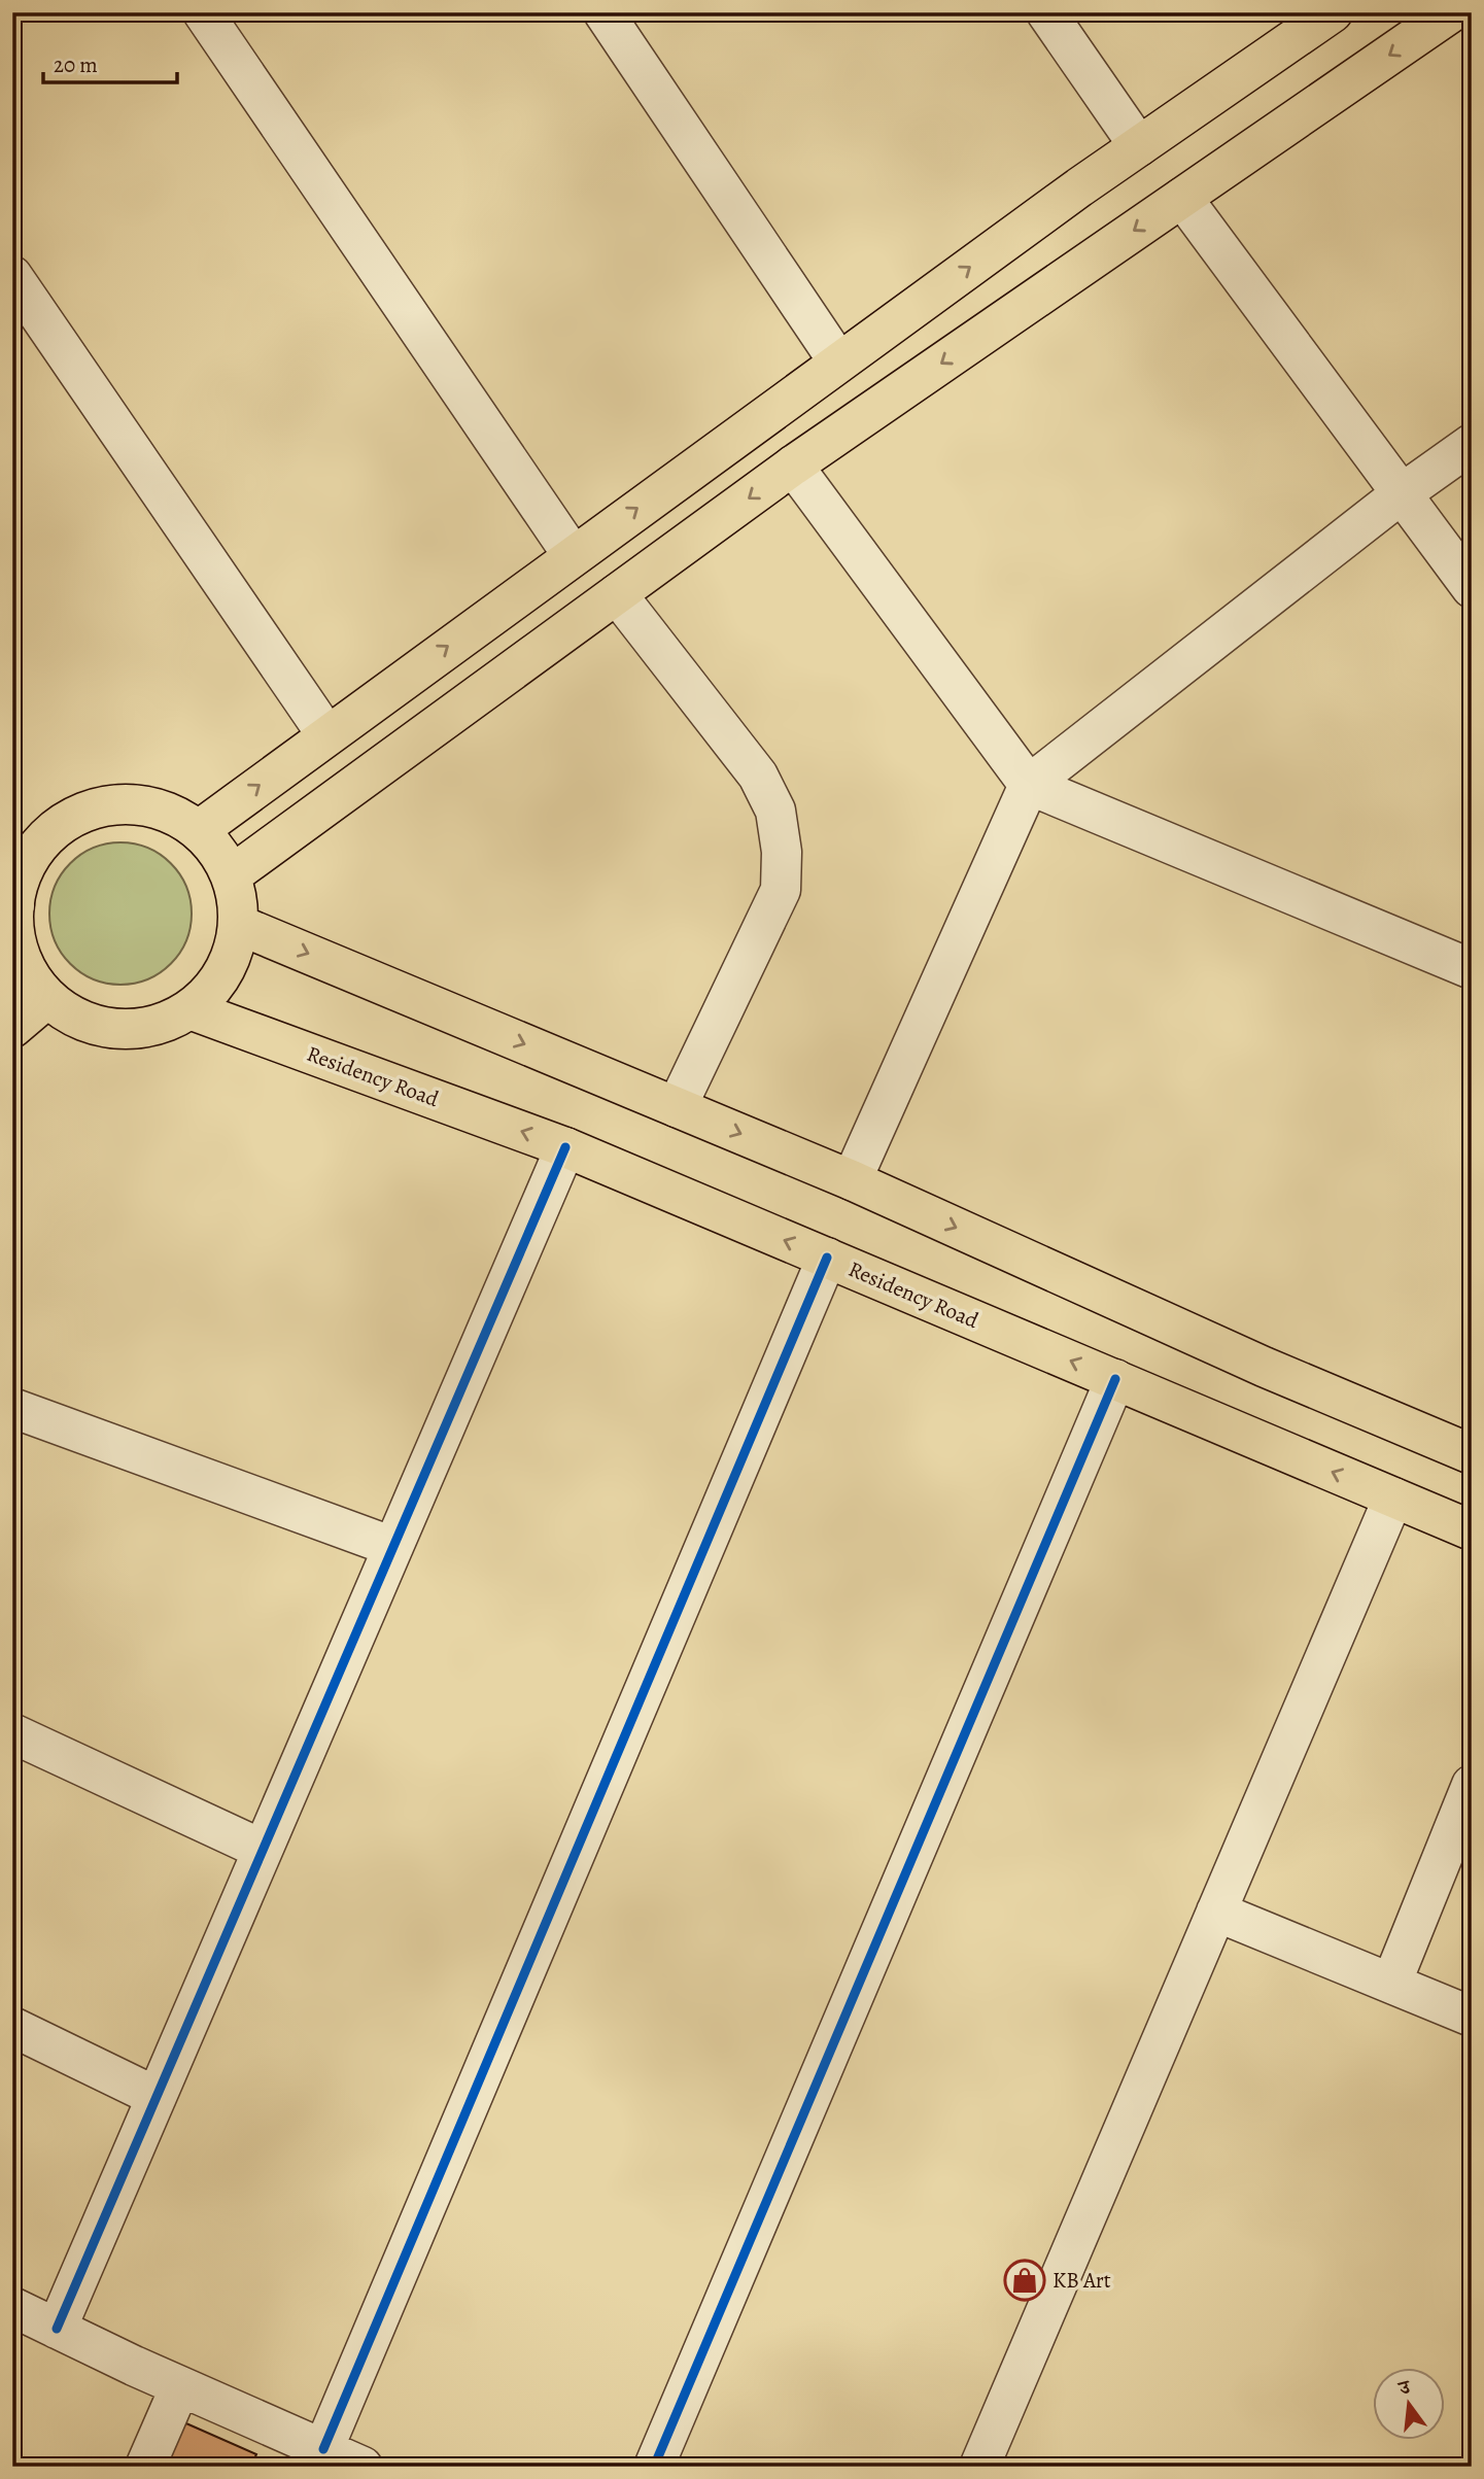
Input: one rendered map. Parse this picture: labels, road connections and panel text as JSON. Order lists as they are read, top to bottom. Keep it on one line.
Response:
{"streets":{"main road":["Residency Road"]},"places":{"shop":["KB Art"]},"scale_bar":"20 m","north":"top"}
